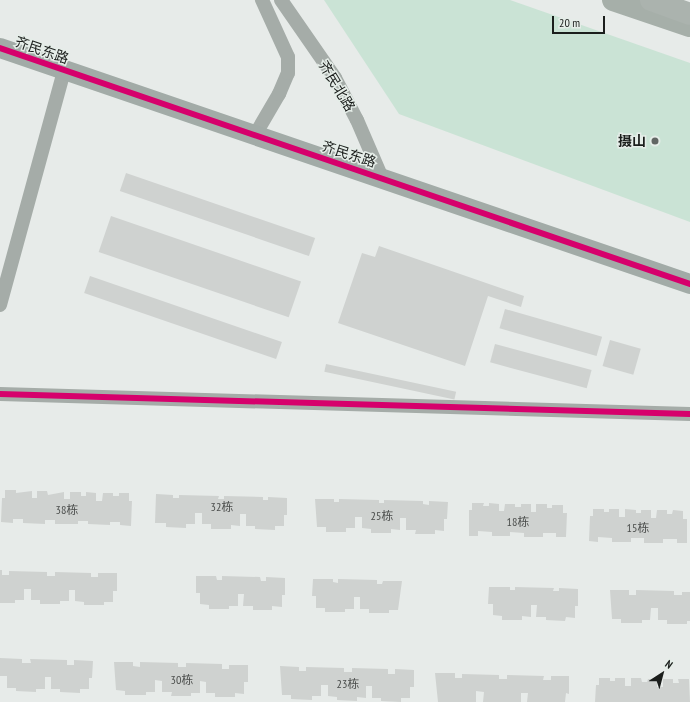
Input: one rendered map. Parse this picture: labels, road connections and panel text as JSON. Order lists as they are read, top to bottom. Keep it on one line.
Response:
{"streets":{"street":["齐民东路","齐民北路"]},"crossings":[["齐民东路","齐民北路"]],"places":["摄山"],"house_numbers":["32栋","38栋","25栋","18栋","15栋","30栋","23栋"],"scale_bar":"20 m","north":"top right"}
